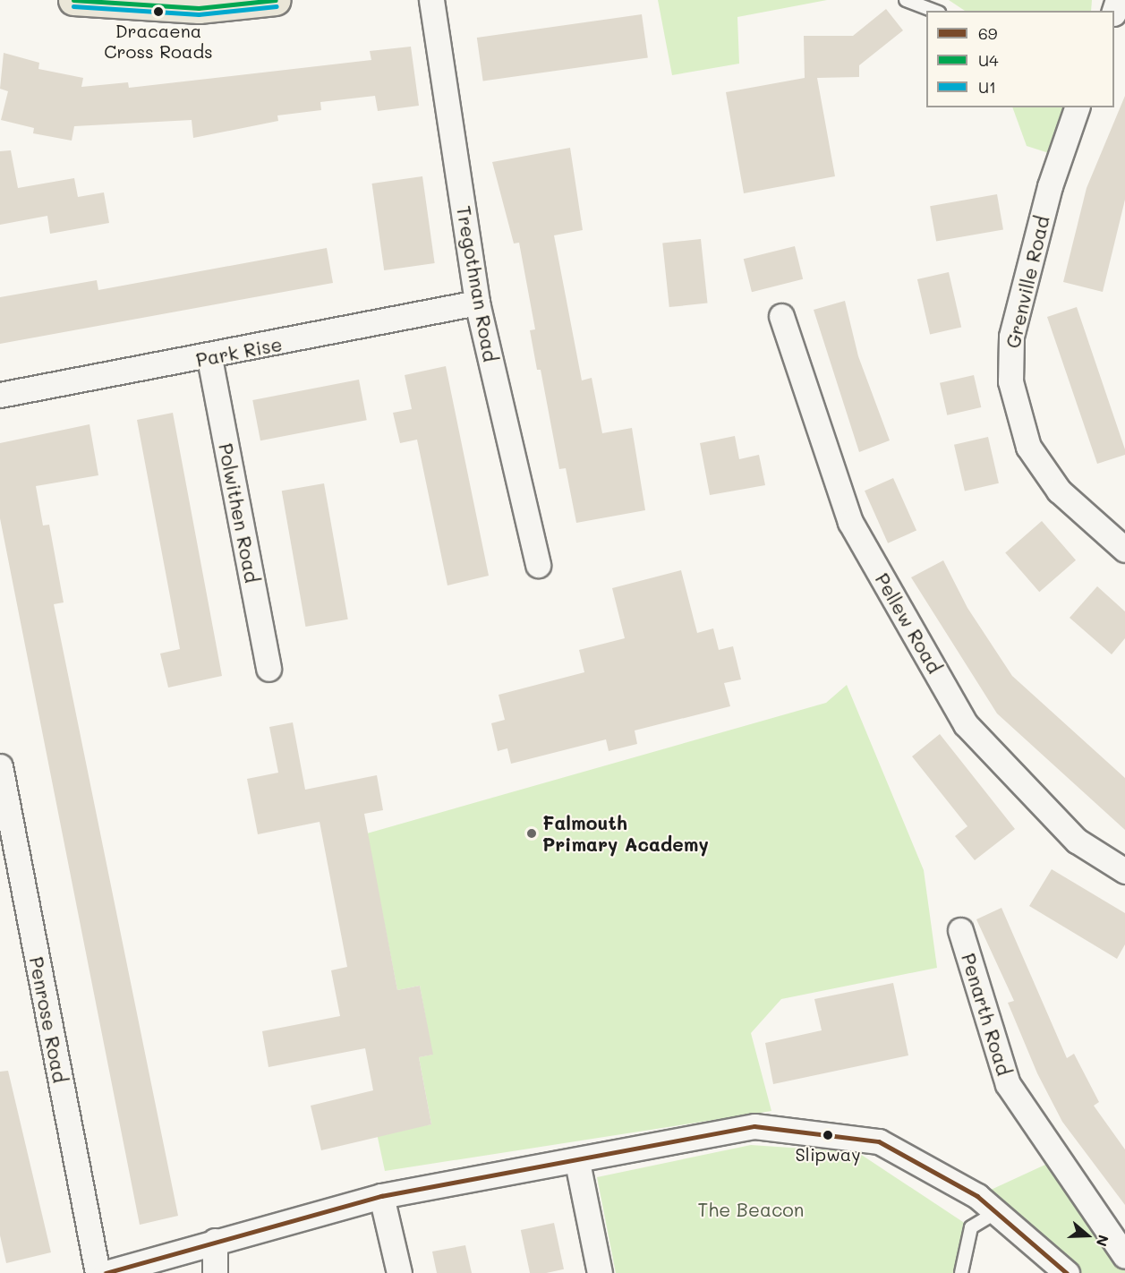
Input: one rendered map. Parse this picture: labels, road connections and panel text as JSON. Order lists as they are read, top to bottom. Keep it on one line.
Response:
{"streets":{"street":["Grenville Road","Tregothnan Road","Park Rise","Polwithen Road","Pellew Road","Penarth Road","Penrose Road"]},"crossings":[["Tregothnan Road","Park Rise"],["Park Rise","Polwithen Road"]],"parks":["The Beacon"],"places":["Dracaena Cross Roads","Falmouth Primary Academy","Slipway"],"lines":["transit line U4","transit line U1","transit line 69"],"legend":["69","U4","U1"],"north":"right"}
